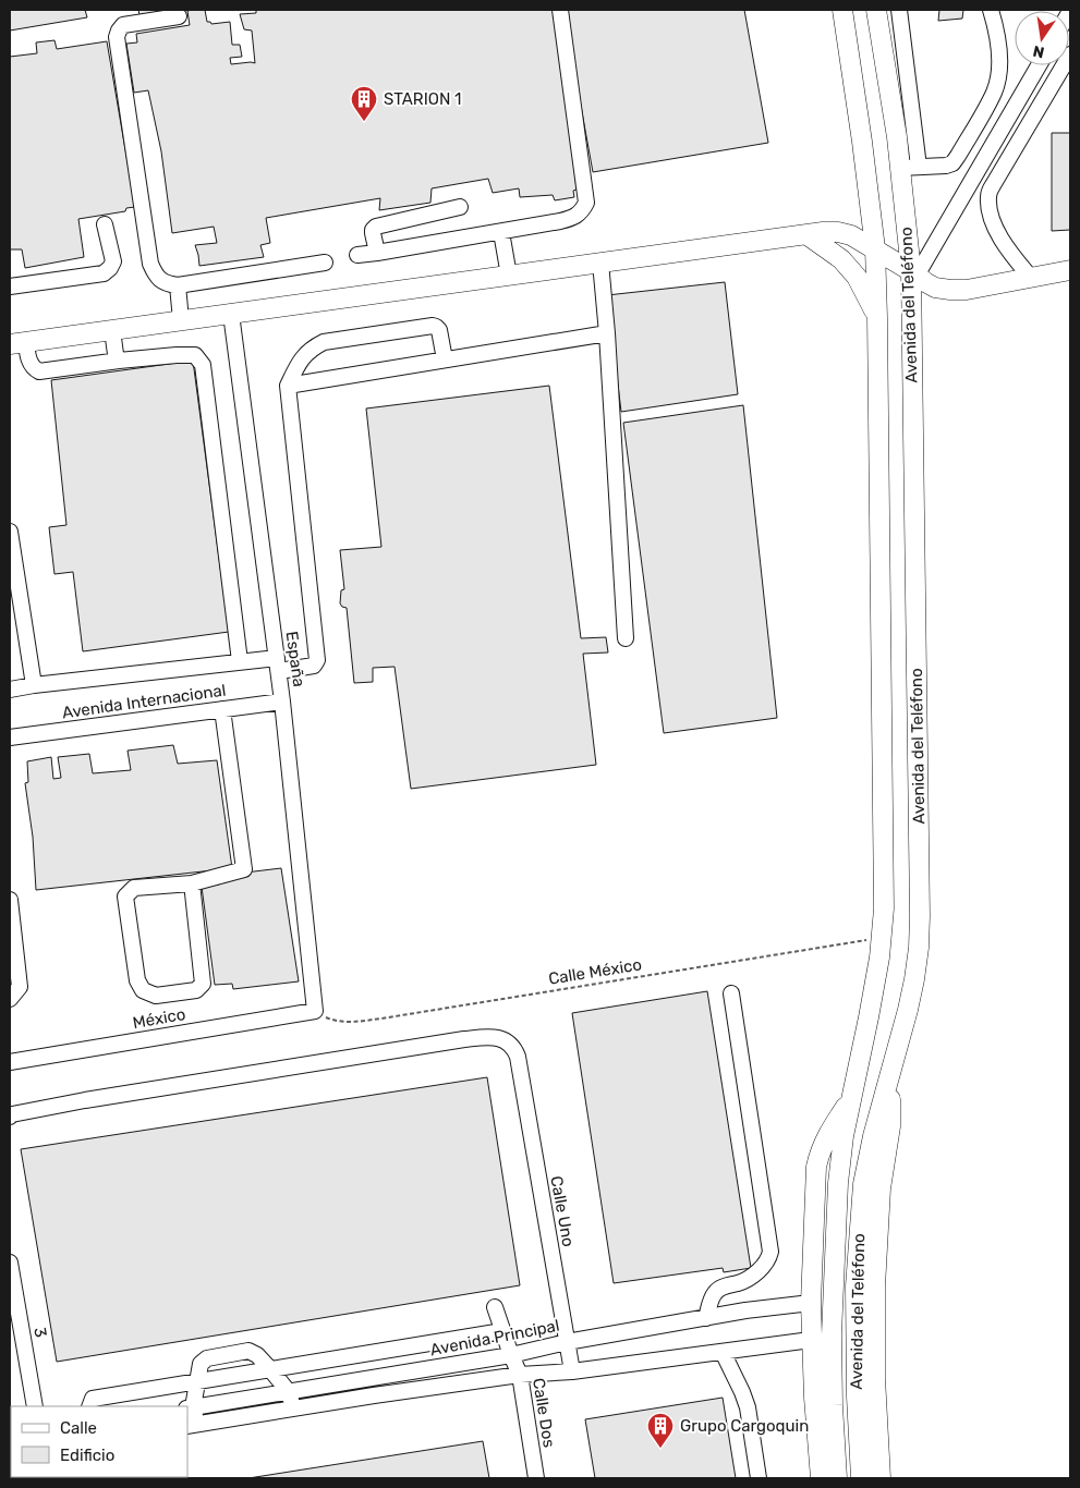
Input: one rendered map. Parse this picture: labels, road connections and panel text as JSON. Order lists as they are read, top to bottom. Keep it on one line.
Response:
{"streets":{"main road":["Avenida del Teléfono"],"street":["España","Avenida Internacional","México","Calle Uno","3","Avenida Principal","Calle Dos"],"path":["Calle México"]},"crossings":[["Avenida del Teléfono","Calle México"],["España","Avenida Internacional"],["España","Calle México"],["España","México"],["Calle México","México"],["Calle Uno","Avenida Principal"],["Avenida Principal","Calle Dos"]],"places":{"building":["STARION 1","Grupo Cargoquin"]},"legend":["Calle","Edificio"],"north":"bottom"}
